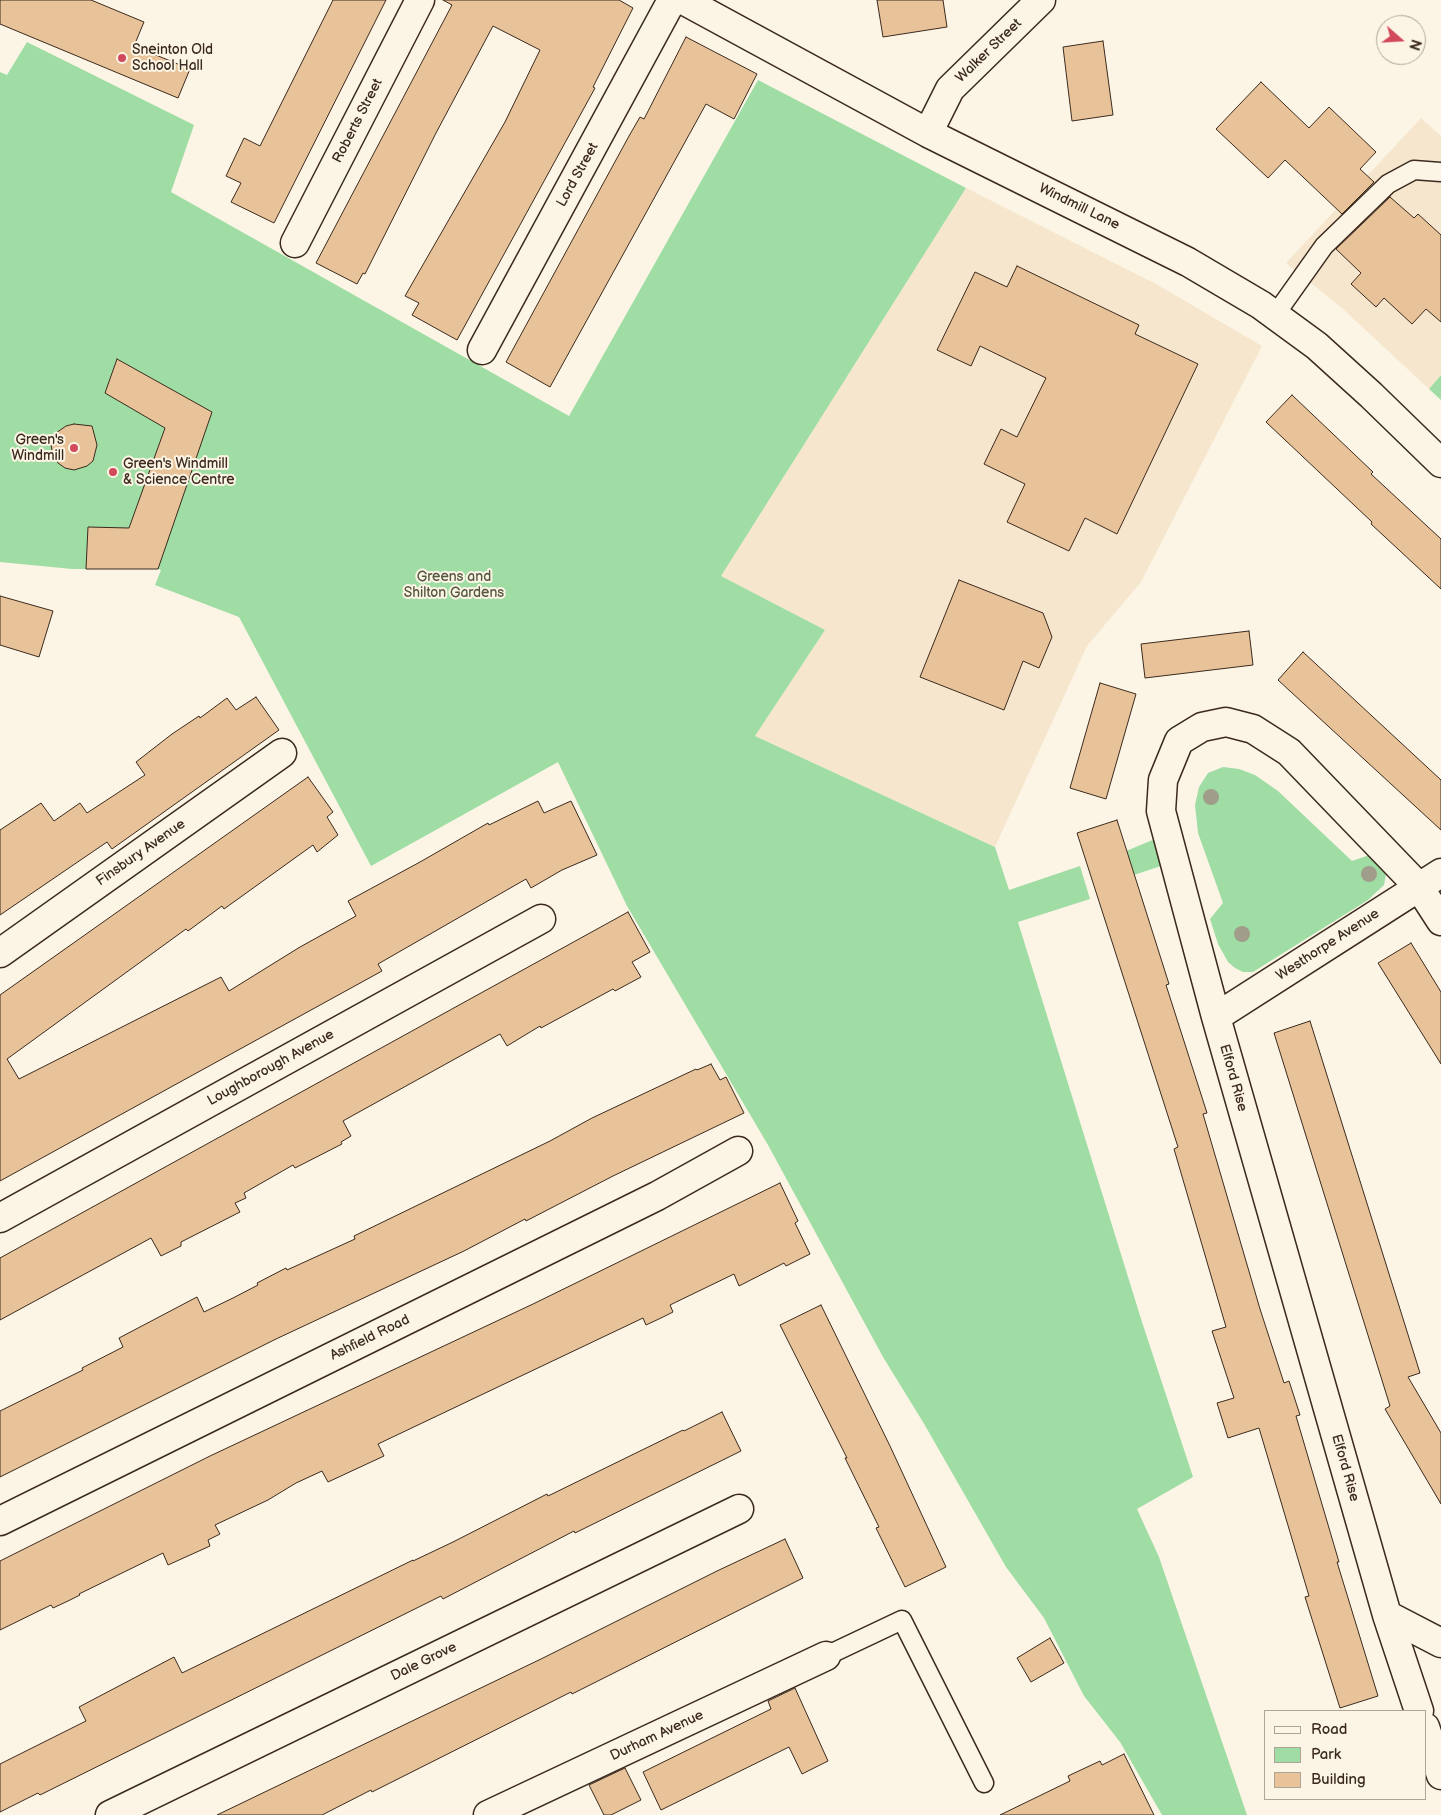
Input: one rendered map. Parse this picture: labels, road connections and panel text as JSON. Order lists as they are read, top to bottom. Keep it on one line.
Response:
{"streets":{"street":["Walker Street","Roberts Street","Lord Street","Windmill Lane","Finsbury Avenue","Westhorpe Avenue","Loughborough Avenue","Elford Rise","Ashfield Road","Dale Grove","Durham Avenue"]},"crossings":[["Walker Street","Windmill Lane"],["Westhorpe Avenue","Elford Rise"]],"parks":["Greens and Shilton Gardens"],"places":["Sneinton Old School Hall","Green's Windmill","Green's Windmill & Science Centre"],"legend":["Road","Park","Building"],"north":"right"}
